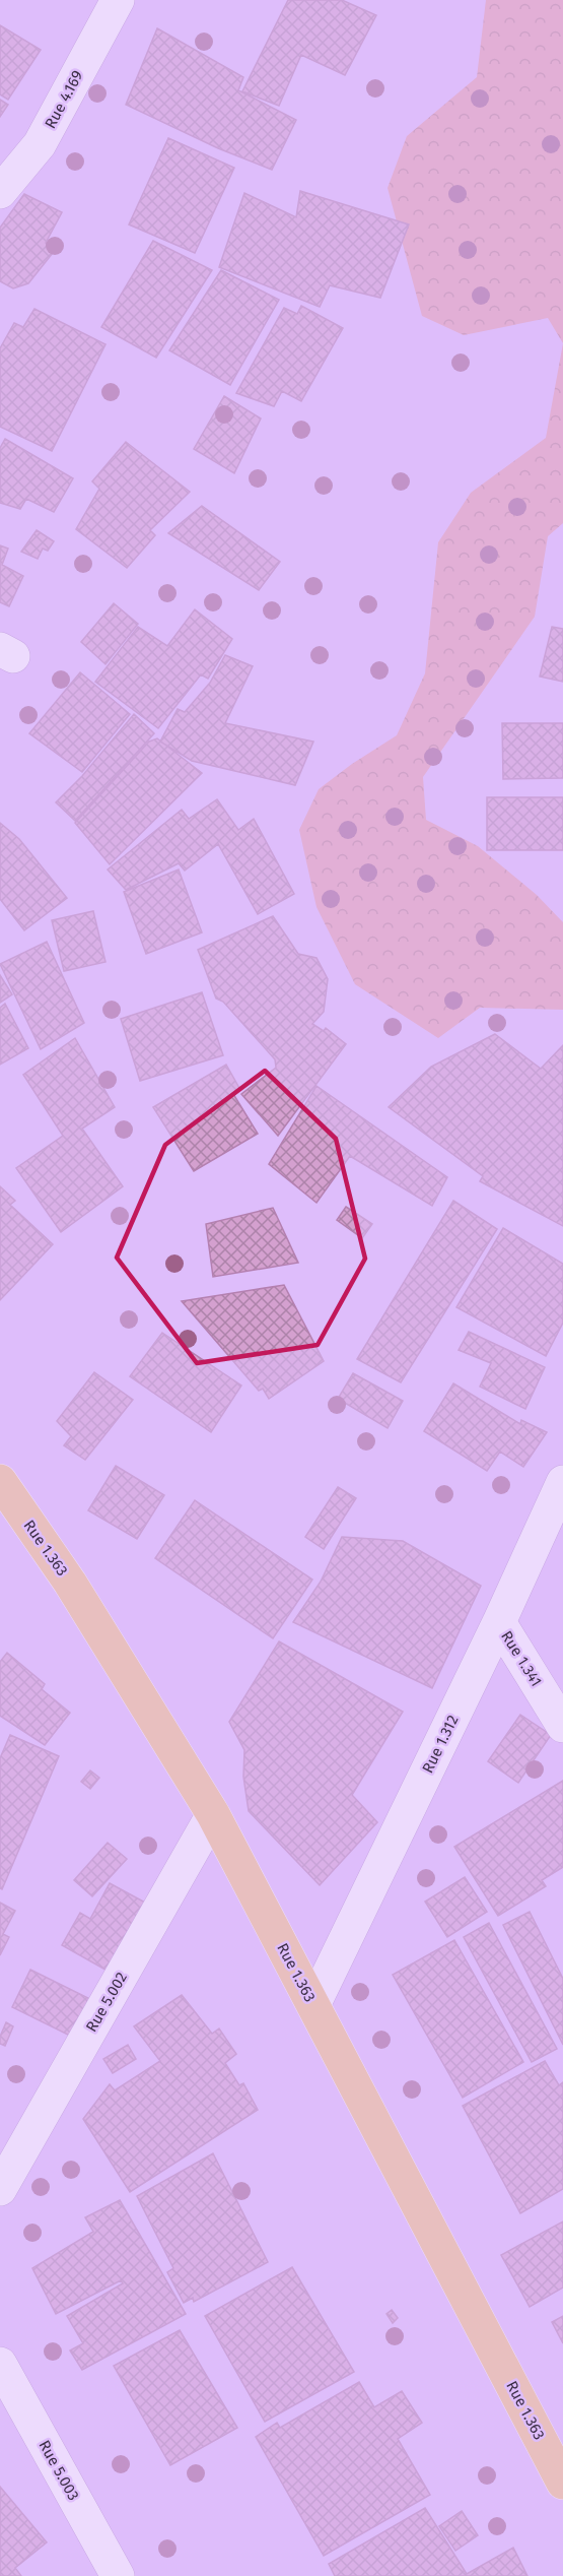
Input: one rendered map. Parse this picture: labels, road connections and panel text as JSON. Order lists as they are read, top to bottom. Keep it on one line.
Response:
{"streets":{"main road":["Rue 1.363"],"street":["Rue 4.169","Rue 1.341","Rue 1.312","Rue 5.002","Rue 5.003"]},"crossings":[["Rue 1.363","Rue 1.312"],["Rue 1.363","Rue 5.002"],["Rue 1.341","Rue 1.312"]]}
